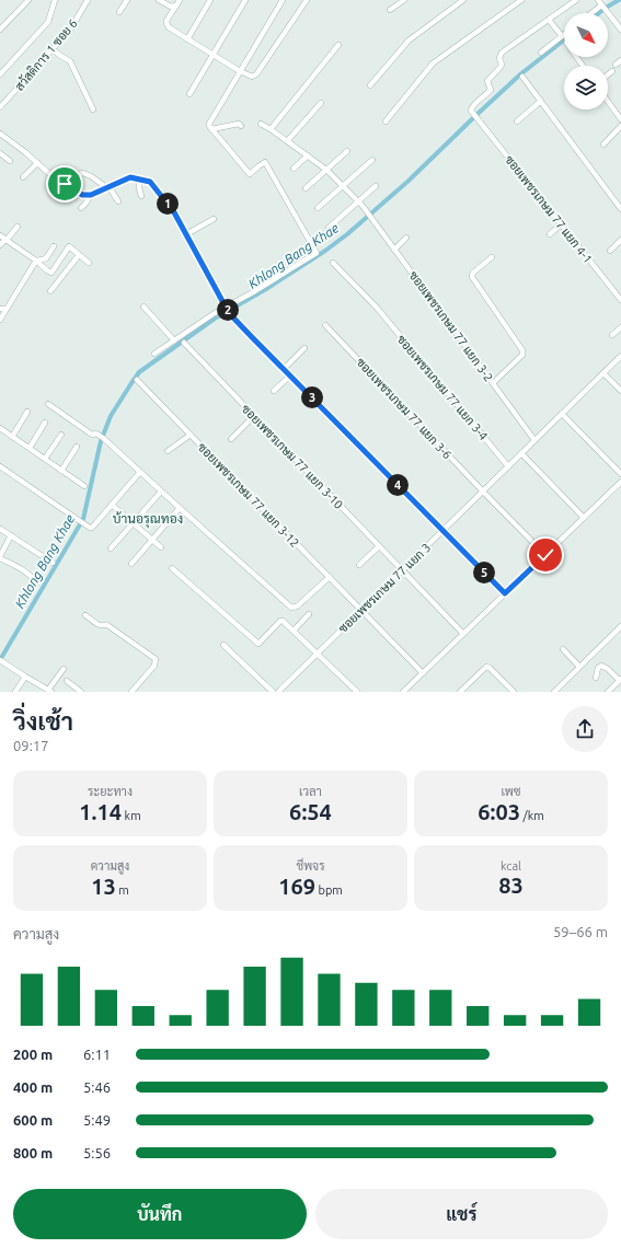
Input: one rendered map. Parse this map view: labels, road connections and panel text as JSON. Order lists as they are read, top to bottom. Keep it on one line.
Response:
{"streets":{"street":["สวัสดิการ 1 ซอย 6","ซอยเพชรเกษม 77 แยก 4-1","ซอยเพชรเกษม 77 แยก 3-2","ซอยเพชรเกษม 77 แยก 3-4","ซอยเพชรเกษม 77 แยก 3-6","ซอยเพชรเกษม 77 แยก 3-10","ซอยเพชรเกษม 77 แยก 3-12","ซอยเพชรเกษม 77 แยก 3"]},"crossings":[["ซอยเพชรเกษม 77 แยก 3-2","ซอยเพชรเกษม 77 แยก 3"],["ซอยเพชรเกษม 77 แยก 3-4","ซอยเพชรเกษม 77 แยก 3"],["ซอยเพชรเกษม 77 แยก 3-6","ซอยเพชรเกษม 77 แยก 3"],["ซอยเพชรเกษม 77 แยก 3-10","ซอยเพชรเกษม 77 แยก 3"],["ซอยเพชรเกษม 77 แยก 3-12","ซอยเพชรเกษม 77 แยก 3"]],"districts":["บ้านอรุณทอง"],"water":["Khlong Bang Khae"],"north":"bottom right","page":{"pins":["1","2","3","4","5"],"heading":["วิ่งเช้า","09:17"],"stats":[["ระยะทาง","1.14 km"],["เวลา","6:54"],["เพซ","6:03 /km"],["ความสูง","13 m"],["ชีพจร","169 bpm"],["kcal","83"]],"chart":["ความสูง","59–66 m"],"list":[{"name":"200 m","note":"6:11"},{"name":"400 m","note":"5:46"},{"name":"600 m","note":"5:49"},{"name":"800 m","note":"5:56"}],"buttons":["บันทึก","แชร์"]}}
